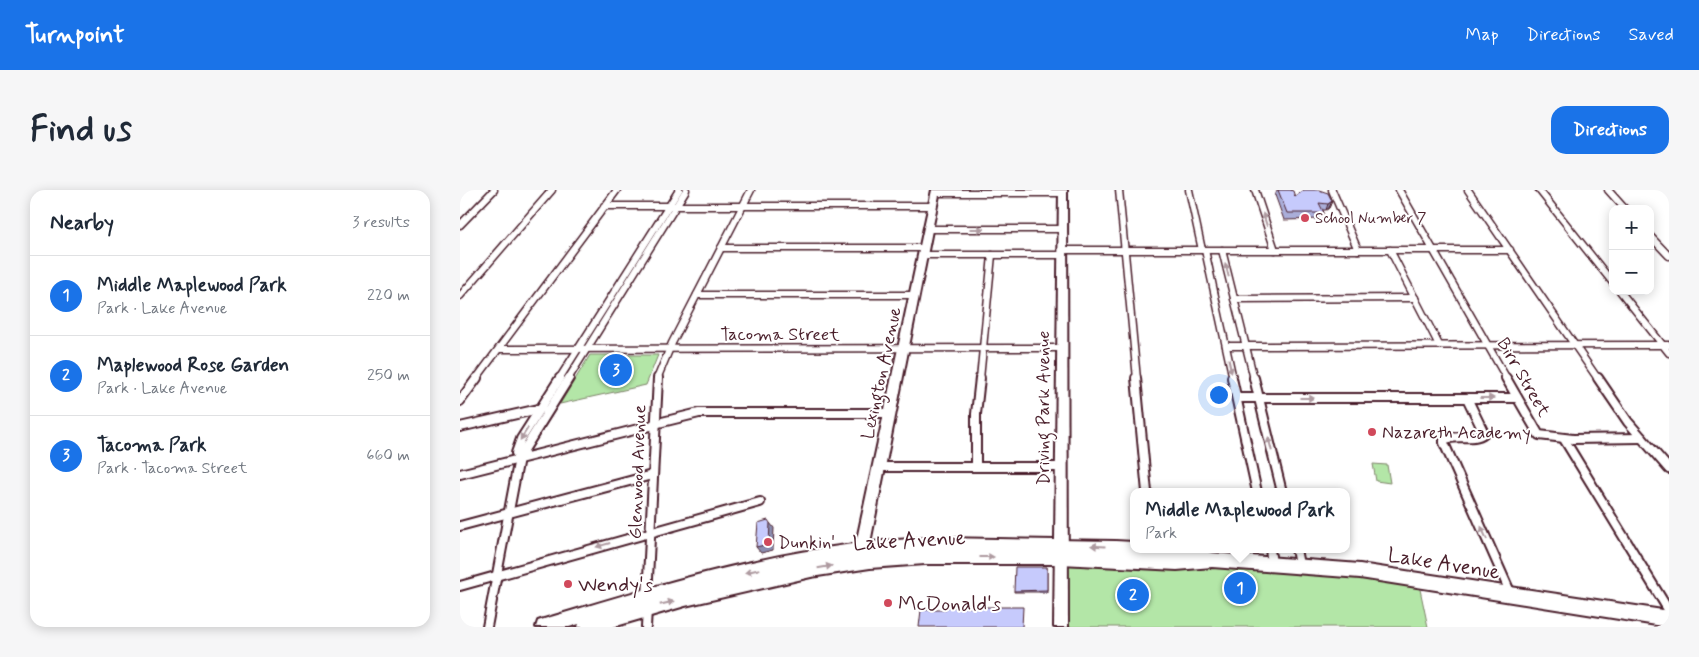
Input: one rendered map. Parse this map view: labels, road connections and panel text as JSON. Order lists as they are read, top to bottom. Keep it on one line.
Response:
{"streets":{"main road":["Lexington Avenue","Driving Park Avenue","Lake Avenue"],"street":["Tacoma Street","Birr Street","Glenwood Avenue"]},"crossings":[["Tacoma Street","Lexington Avenue"],["Tacoma Street","Driving Park Avenue"],["Tacoma Street","Glenwood Avenue"],["Lexington Avenue","Lake Avenue"],["Driving Park Avenue","Lake Avenue"],["Glenwood Avenue","Lake Avenue"]],"places":["School Number 7","Nazareth Academy","Dunkin'","Wendy's","McDonald's"],"page":{"header":"Turnpoint","nav":["Map","Directions","Saved"],"buttons":"Directions","title":"Find us","heading":["Nearby","3 results"],"map_buttons":["+","−"],"list":[{"mark":"1","name":"Middle Maplewood Park","note":"Park · Lake Avenue","value":"220 m"},{"mark":"2","name":"Maplewood Rose Garden","note":"Park · Lake Avenue","value":"250 m"},{"mark":"3","name":"Tacoma Park","note":"Park · Tacoma Street","value":"660 m"}],"pins":["3","1","2"],"popup":["Middle Maplewood Park","Park"]}}
